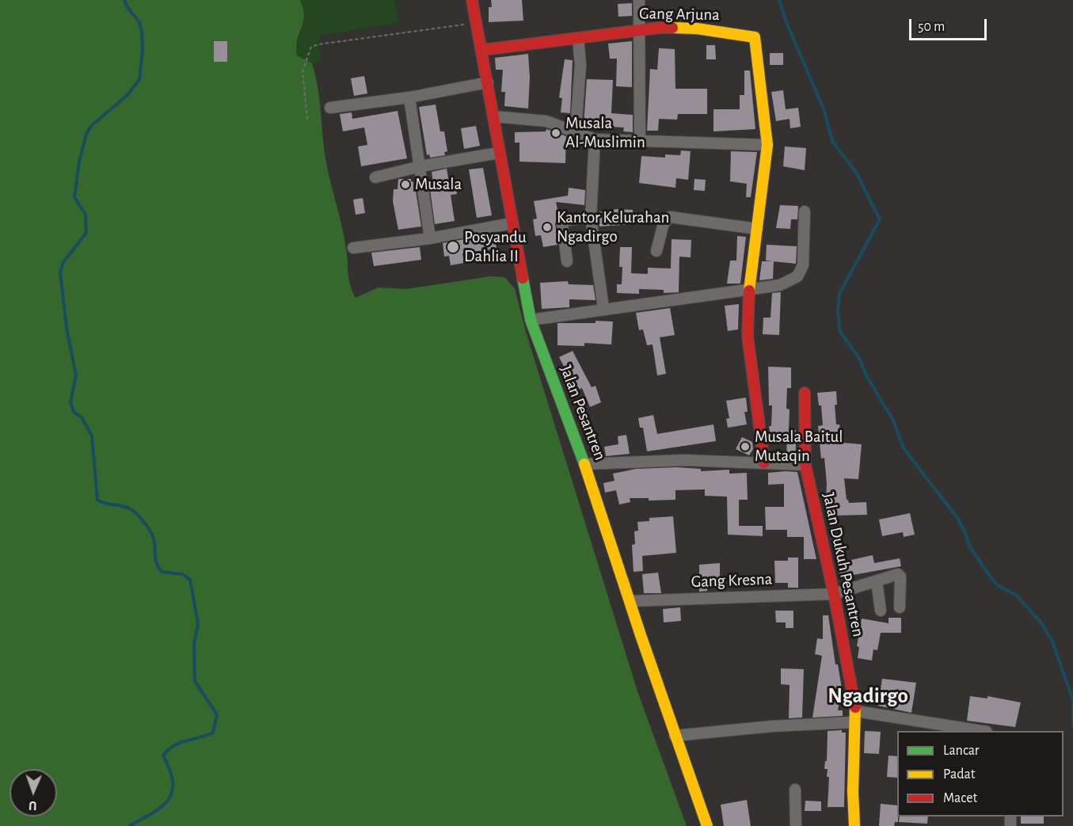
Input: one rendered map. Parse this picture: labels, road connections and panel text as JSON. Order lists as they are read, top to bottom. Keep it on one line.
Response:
{"streets":{"street":["Gang Arjuna","Jalan Pesantren","Jalan Dukuh Pesantren","Gang Kresna"]},"crossings":[["Gang Arjuna","Jalan Pesantren"],["Jalan Pesantren","Gang Kresna"],["Jalan Dukuh Pesantren","Gang Kresna"]],"districts":["Ngadirgo"],"places":["Musala Al-Muslimin","Musala","Kantor Kelurahan Ngadirgo","Posyandu Dahlia II","Musala Baitul Mutaqin"],"legend":["Lancar","Padat","Macet"],"scale_bar":"50 m","north":"bottom"}
